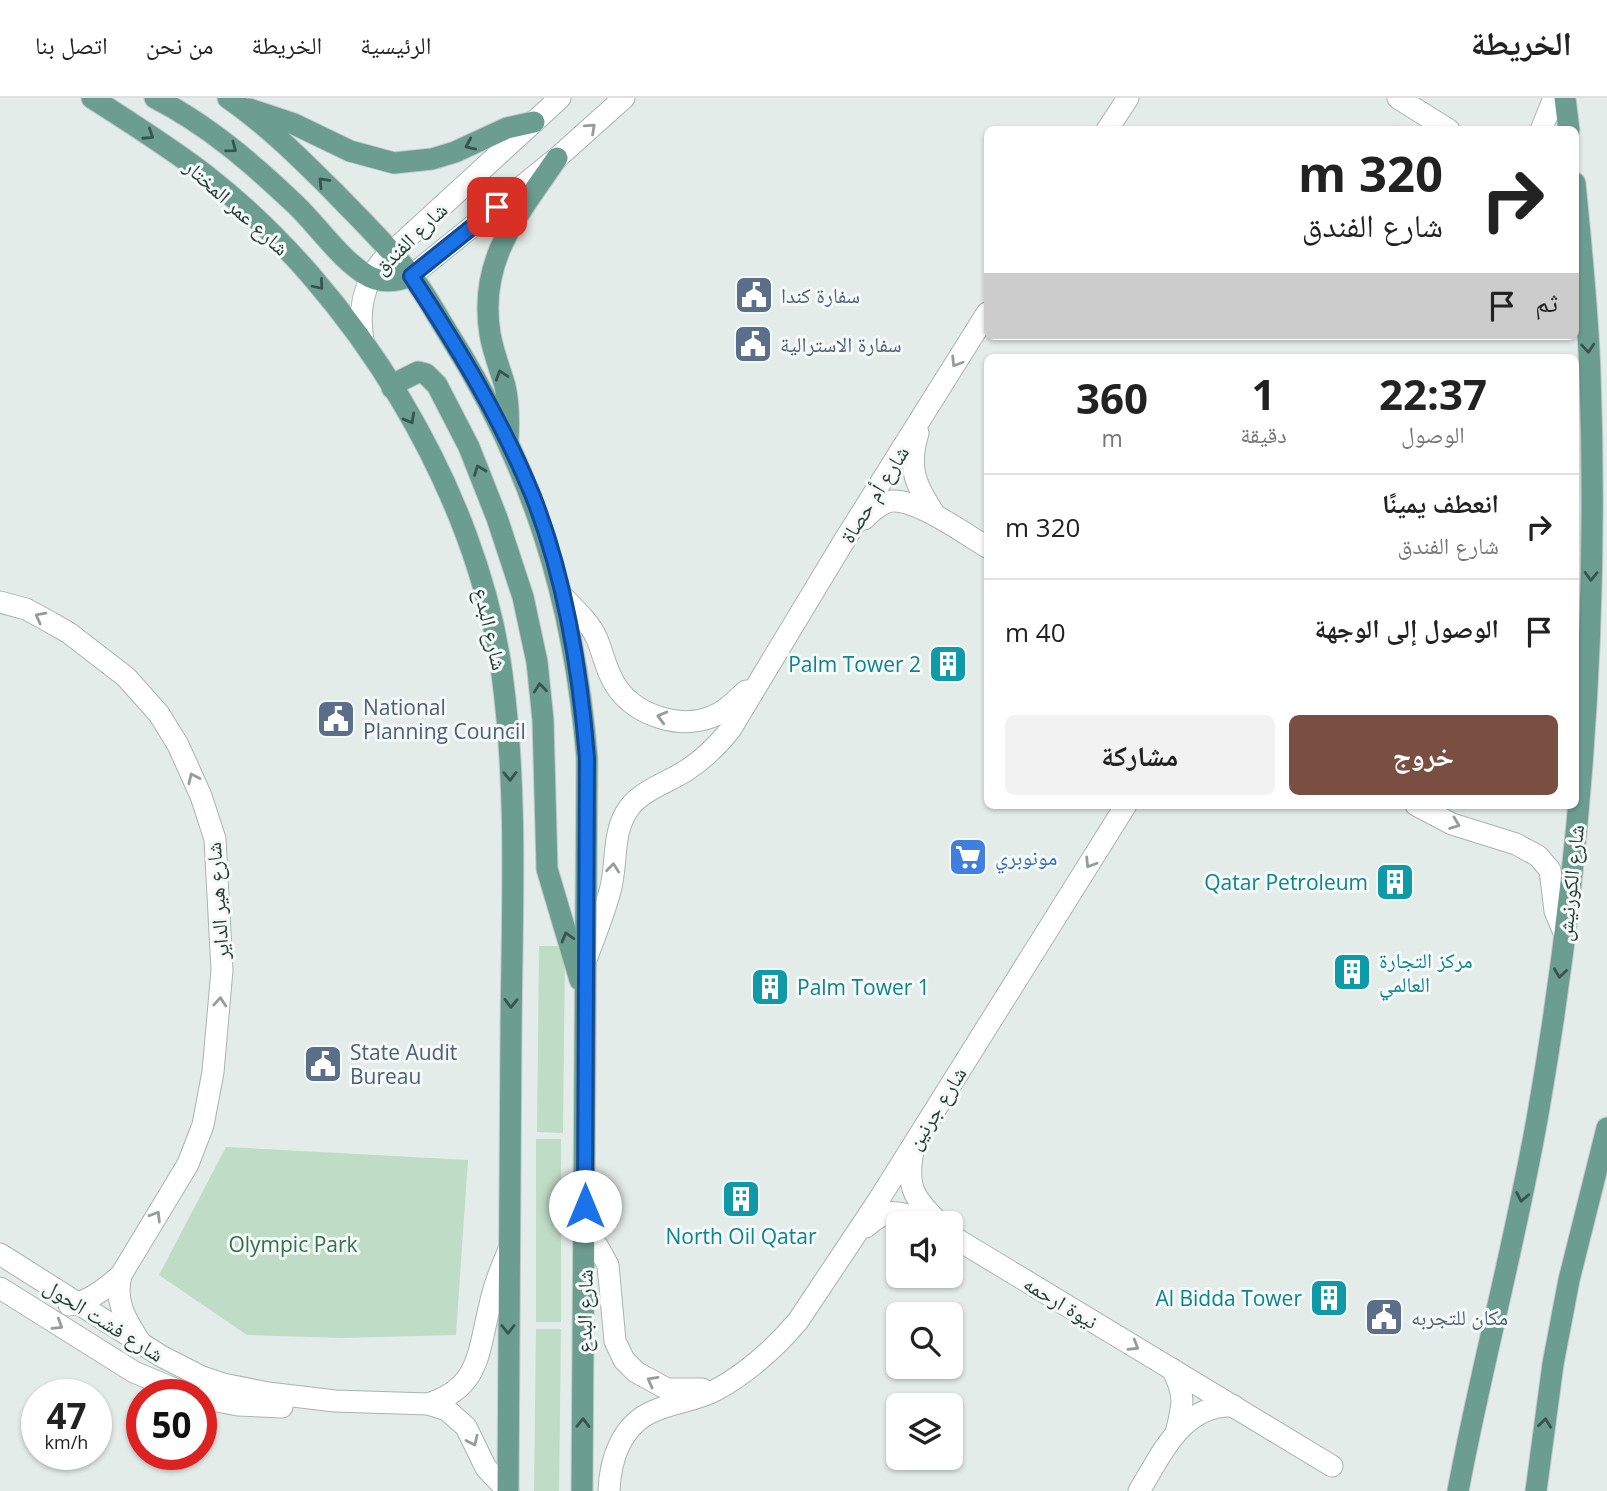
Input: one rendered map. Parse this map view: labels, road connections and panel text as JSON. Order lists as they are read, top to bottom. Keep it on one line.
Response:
{"streets":{"main road":["شارع عمر المختار","شارع البدع","شارع الكورنيش"],"street":["شارع الفندق","شارع أم حصاة","شارع هير الداير","شارع جرنين","نيوة ارحمه","شارع فشت الحول"]},"crossings":[["شارع عمر المختار","شارع الفندق"],["شارع عمر المختار","شارع البدع"],["شارع الفندق","شارع البدع"],["شارع أم حصاة","شارع البدع"],["شارع البدع","شارع فشت الحول"],["شارع هير الداير","شارع فشت الحول"]],"one_way":["شارع الكورنيش","شارع هير الداير","شارع جرنين","نيوة ارحمه"],"parks":["Olympic Park"],"places":{"public building":["سفارة كندا","سفارة الاسترالية","National Planning Council","State Audit Bureau","مكان للتجربه"],"building":["Palm Tower 2","Qatar Petroleum","مركز التجارة العالمي","Palm Tower 1","North Oil Qatar","Al Bidda Tower"],"supermarket":["مونوبري"]},"page":{"header":"الخريطة","nav":["الرئيسية","الخريطة","من نحن","اتصل بنا"],"turn":["320 m","شارع الفندق"],"then":"ثم","eta":["22:37","الوصول","1","دقيقة","360","m"],"list":[{"name":"انعطف يمينًا","note":"شارع الفندق","value":"320 m"},{"name":"الوصول إلى الوجهة","value":"40 m"}],"buttons":["خروج","مشاركة"],"speed":"47 km/h","limit":"50"}}
